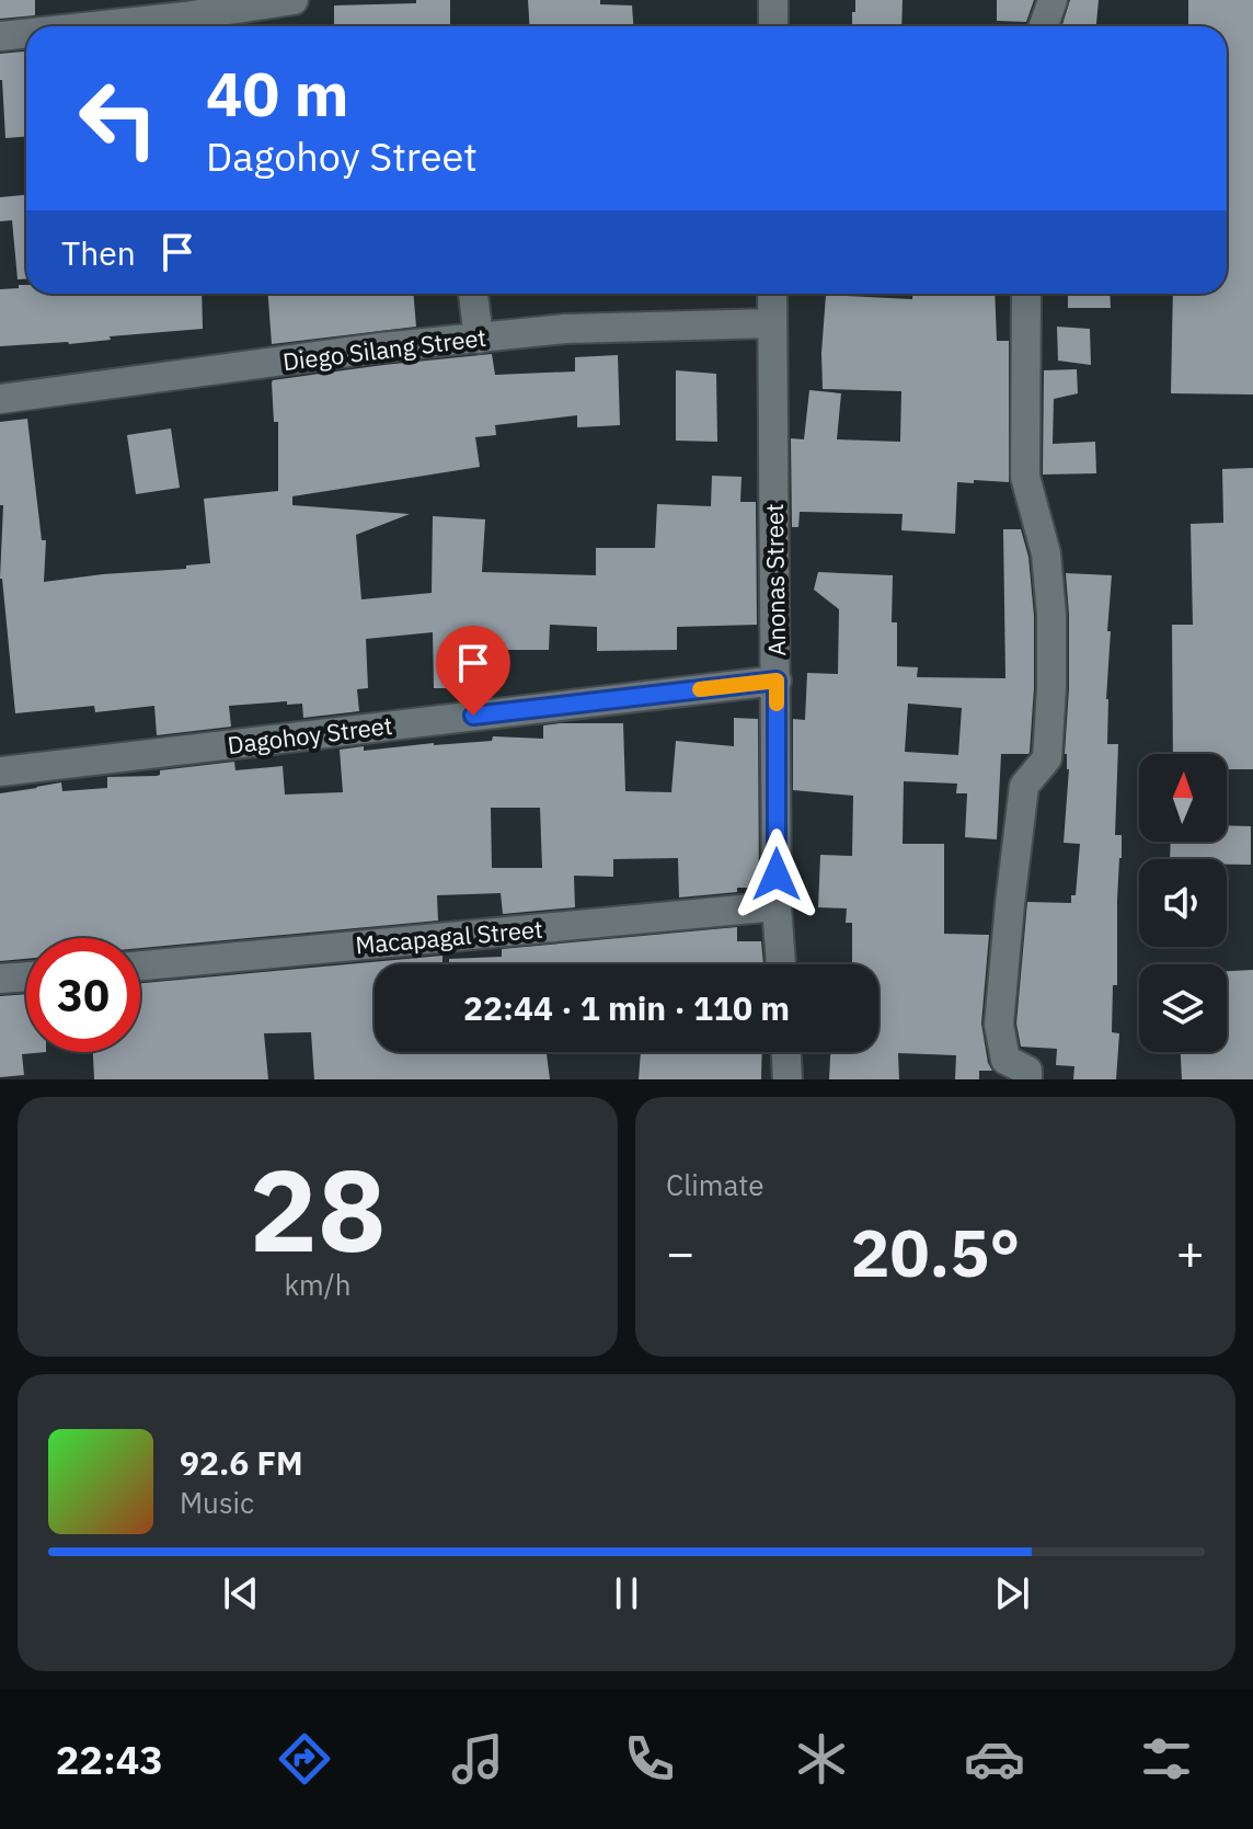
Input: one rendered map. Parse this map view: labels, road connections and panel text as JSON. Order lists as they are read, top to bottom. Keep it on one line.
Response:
{"streets":{"street":["Diego Silang Street","Anonas Street","Dagohoy Street","Macapagal Street"]},"crossings":[["Diego Silang Street","Anonas Street"],["Anonas Street","Dagohoy Street"],["Anonas Street","Macapagal Street"]],"north":"top","page":{"turn":["40 m","Dagohoy Street"],"then":"Then","limit":"30","trip":"22:44 · 1 min · 110 m","tile":[["28","km/h"],"Climate"],"heat":["−","20.5°","+"],"song":["92.6 FM","Music"],"tabs":"22:43"}}
